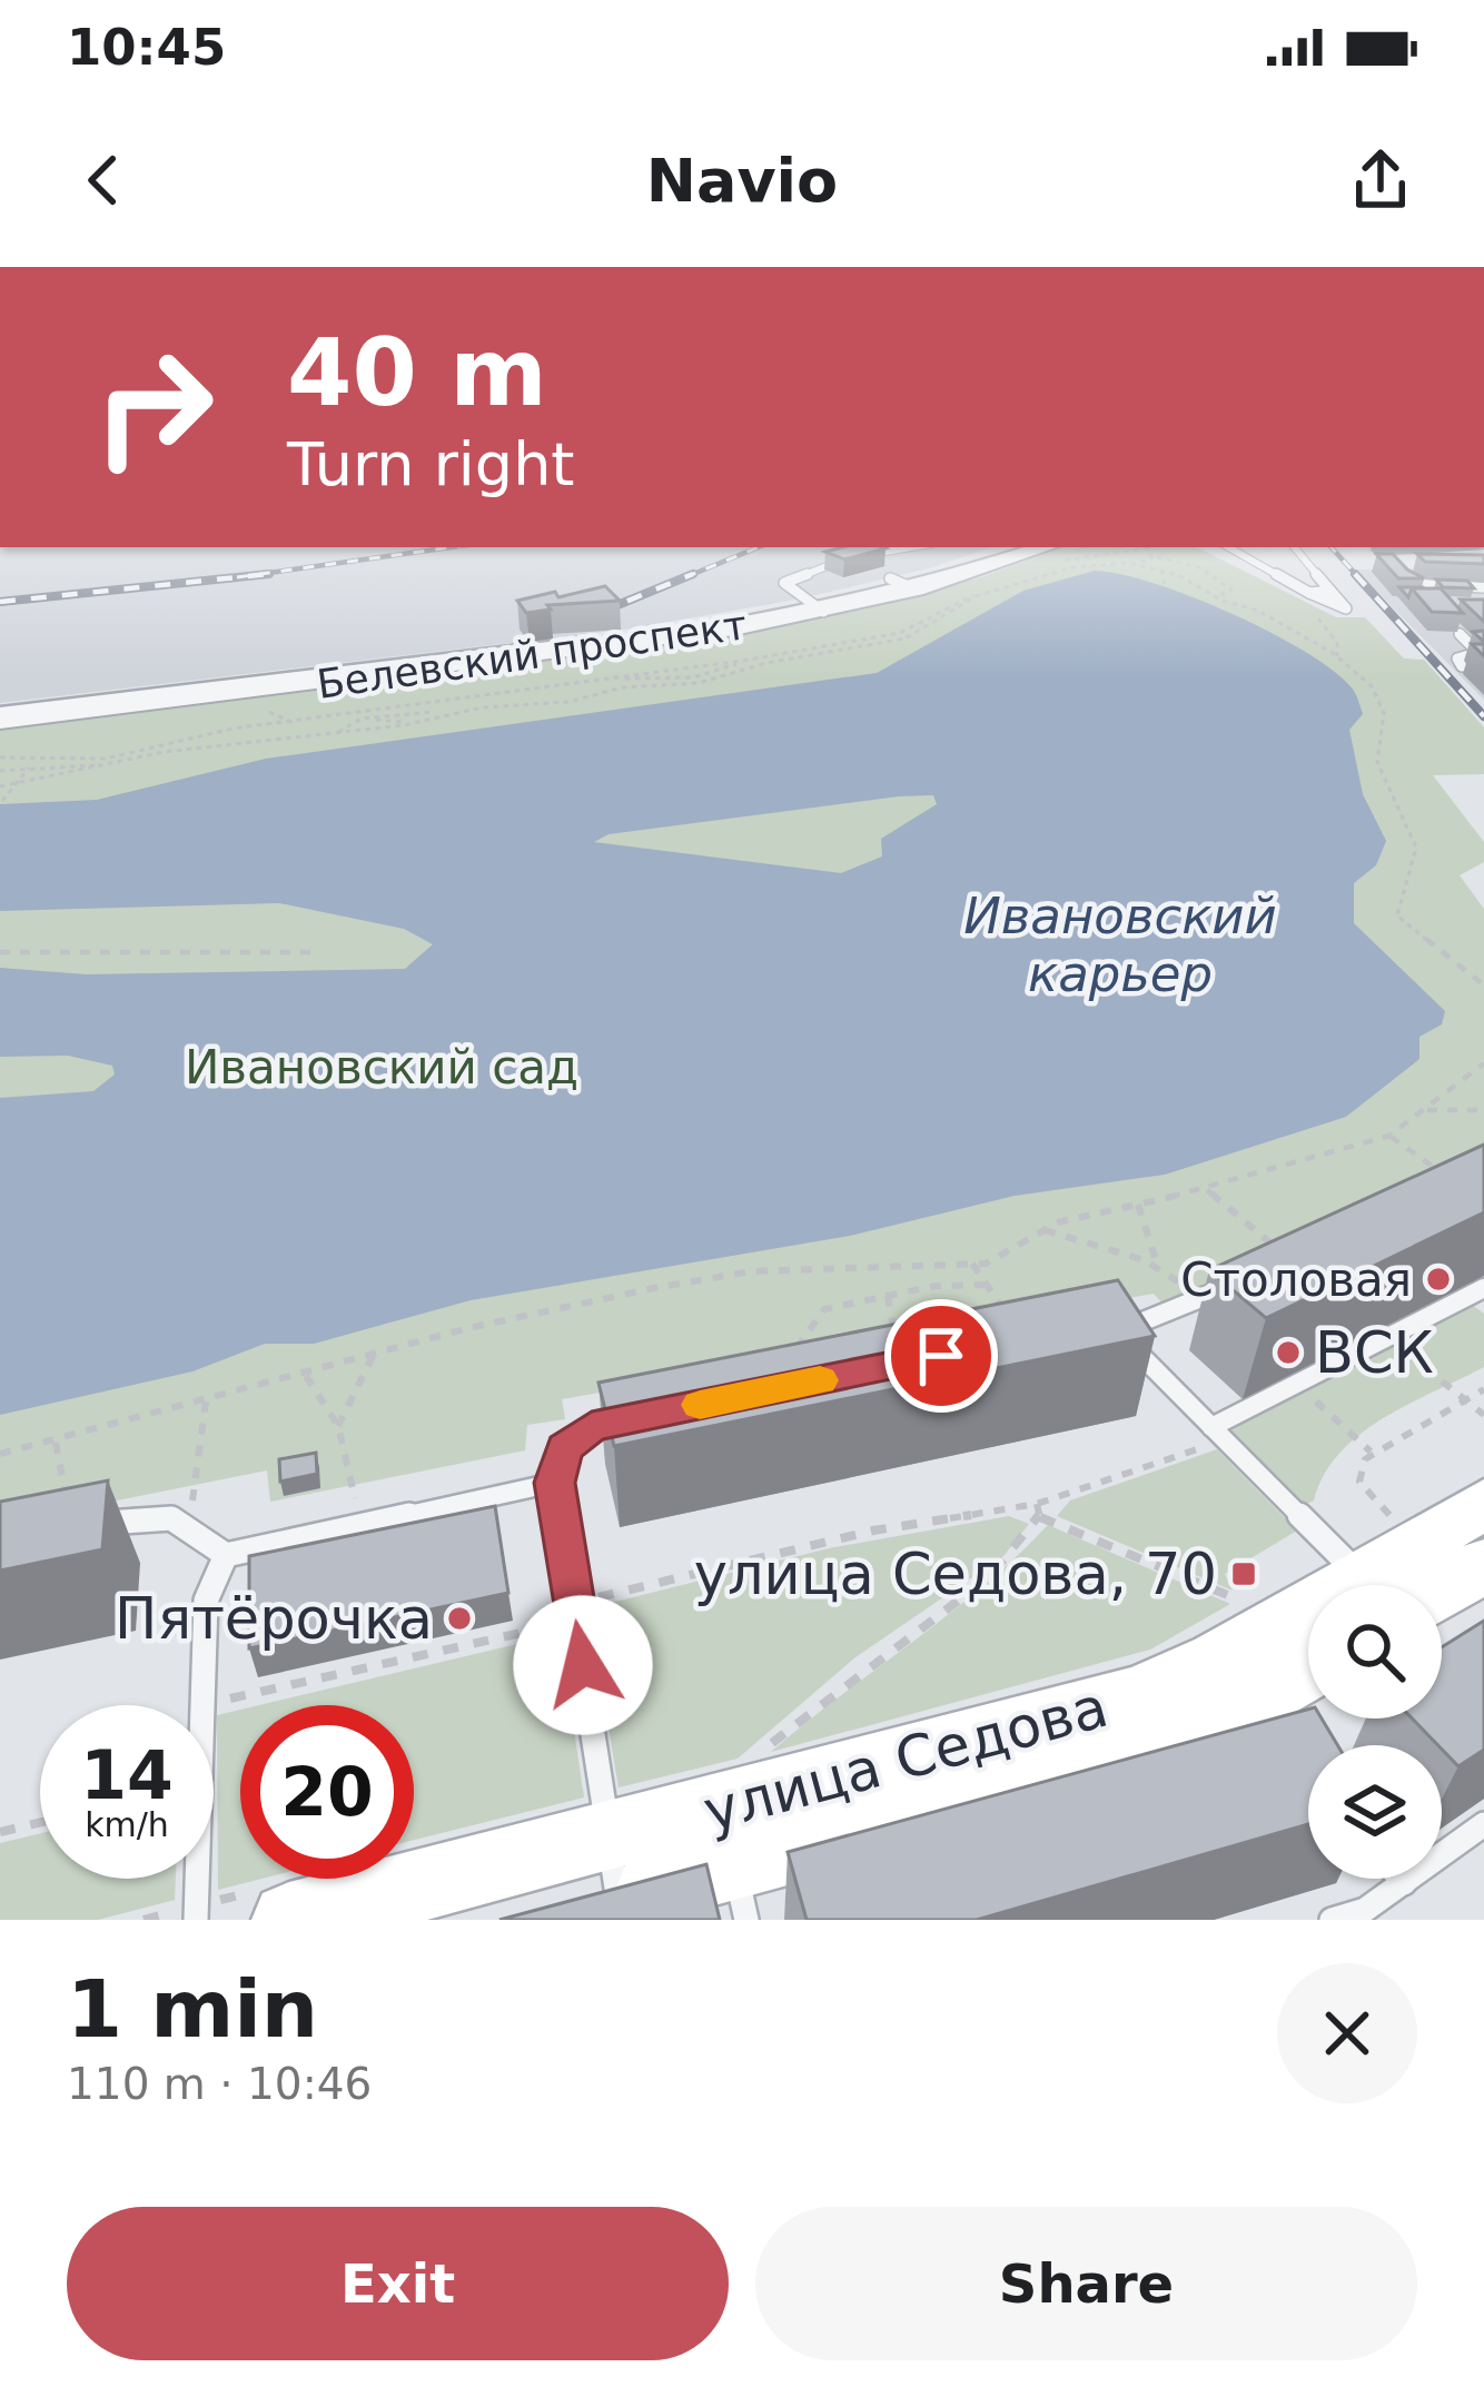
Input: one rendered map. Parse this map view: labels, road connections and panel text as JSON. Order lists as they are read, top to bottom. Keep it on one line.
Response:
{"streets":{"main road":["улица Седова"],"street":["Белевский проспект"]},"water":["Ивановский карьер"],"parks":["Ивановский сад"],"places":{"other":["Столовая","ВСК","Пятёрочка"],"transit":["улица Седова, 70"]},"page":{"status":"10:45","header":"Navio","turn":["40 m","Turn right"],"speed":"14 km/h","limit":"20","heading":["1 min","110 m · 10:46"],"buttons":["Exit","Share"]}}
